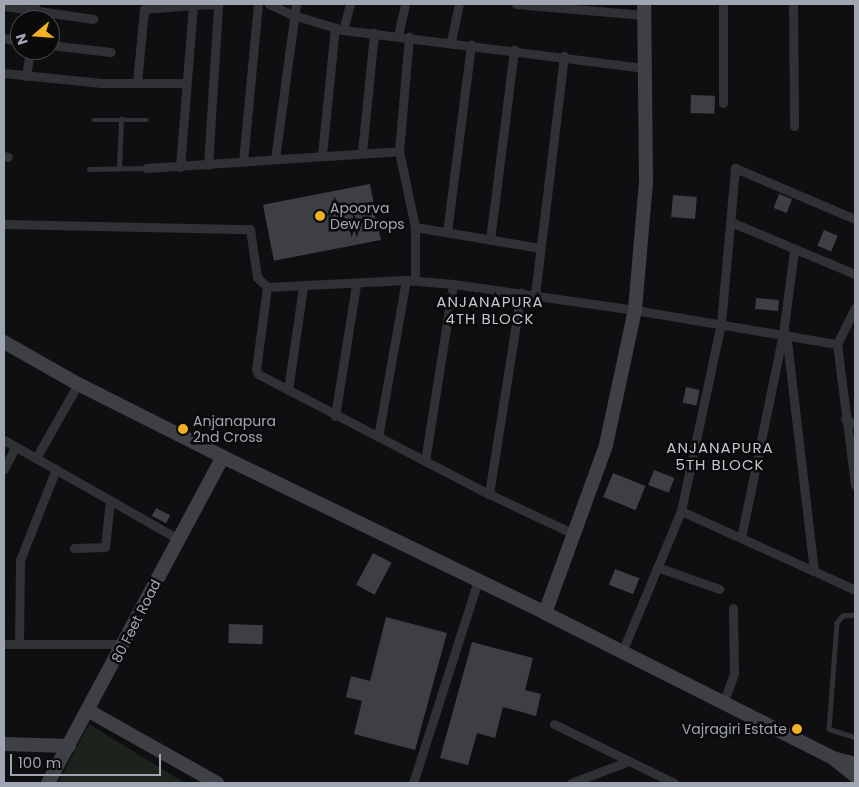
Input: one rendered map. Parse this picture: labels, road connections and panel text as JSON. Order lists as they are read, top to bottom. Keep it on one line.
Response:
{"streets":{"main road":["80 Feet Road"]},"districts":["ANJANAPURA 4TH BLOCK","ANJANAPURA 5TH BLOCK"],"places":["Apoorva Dew Drops","Anjanapura 2nd Cross","Vajragiri Estate"],"scale_bar":"100 m","north":"left"}
